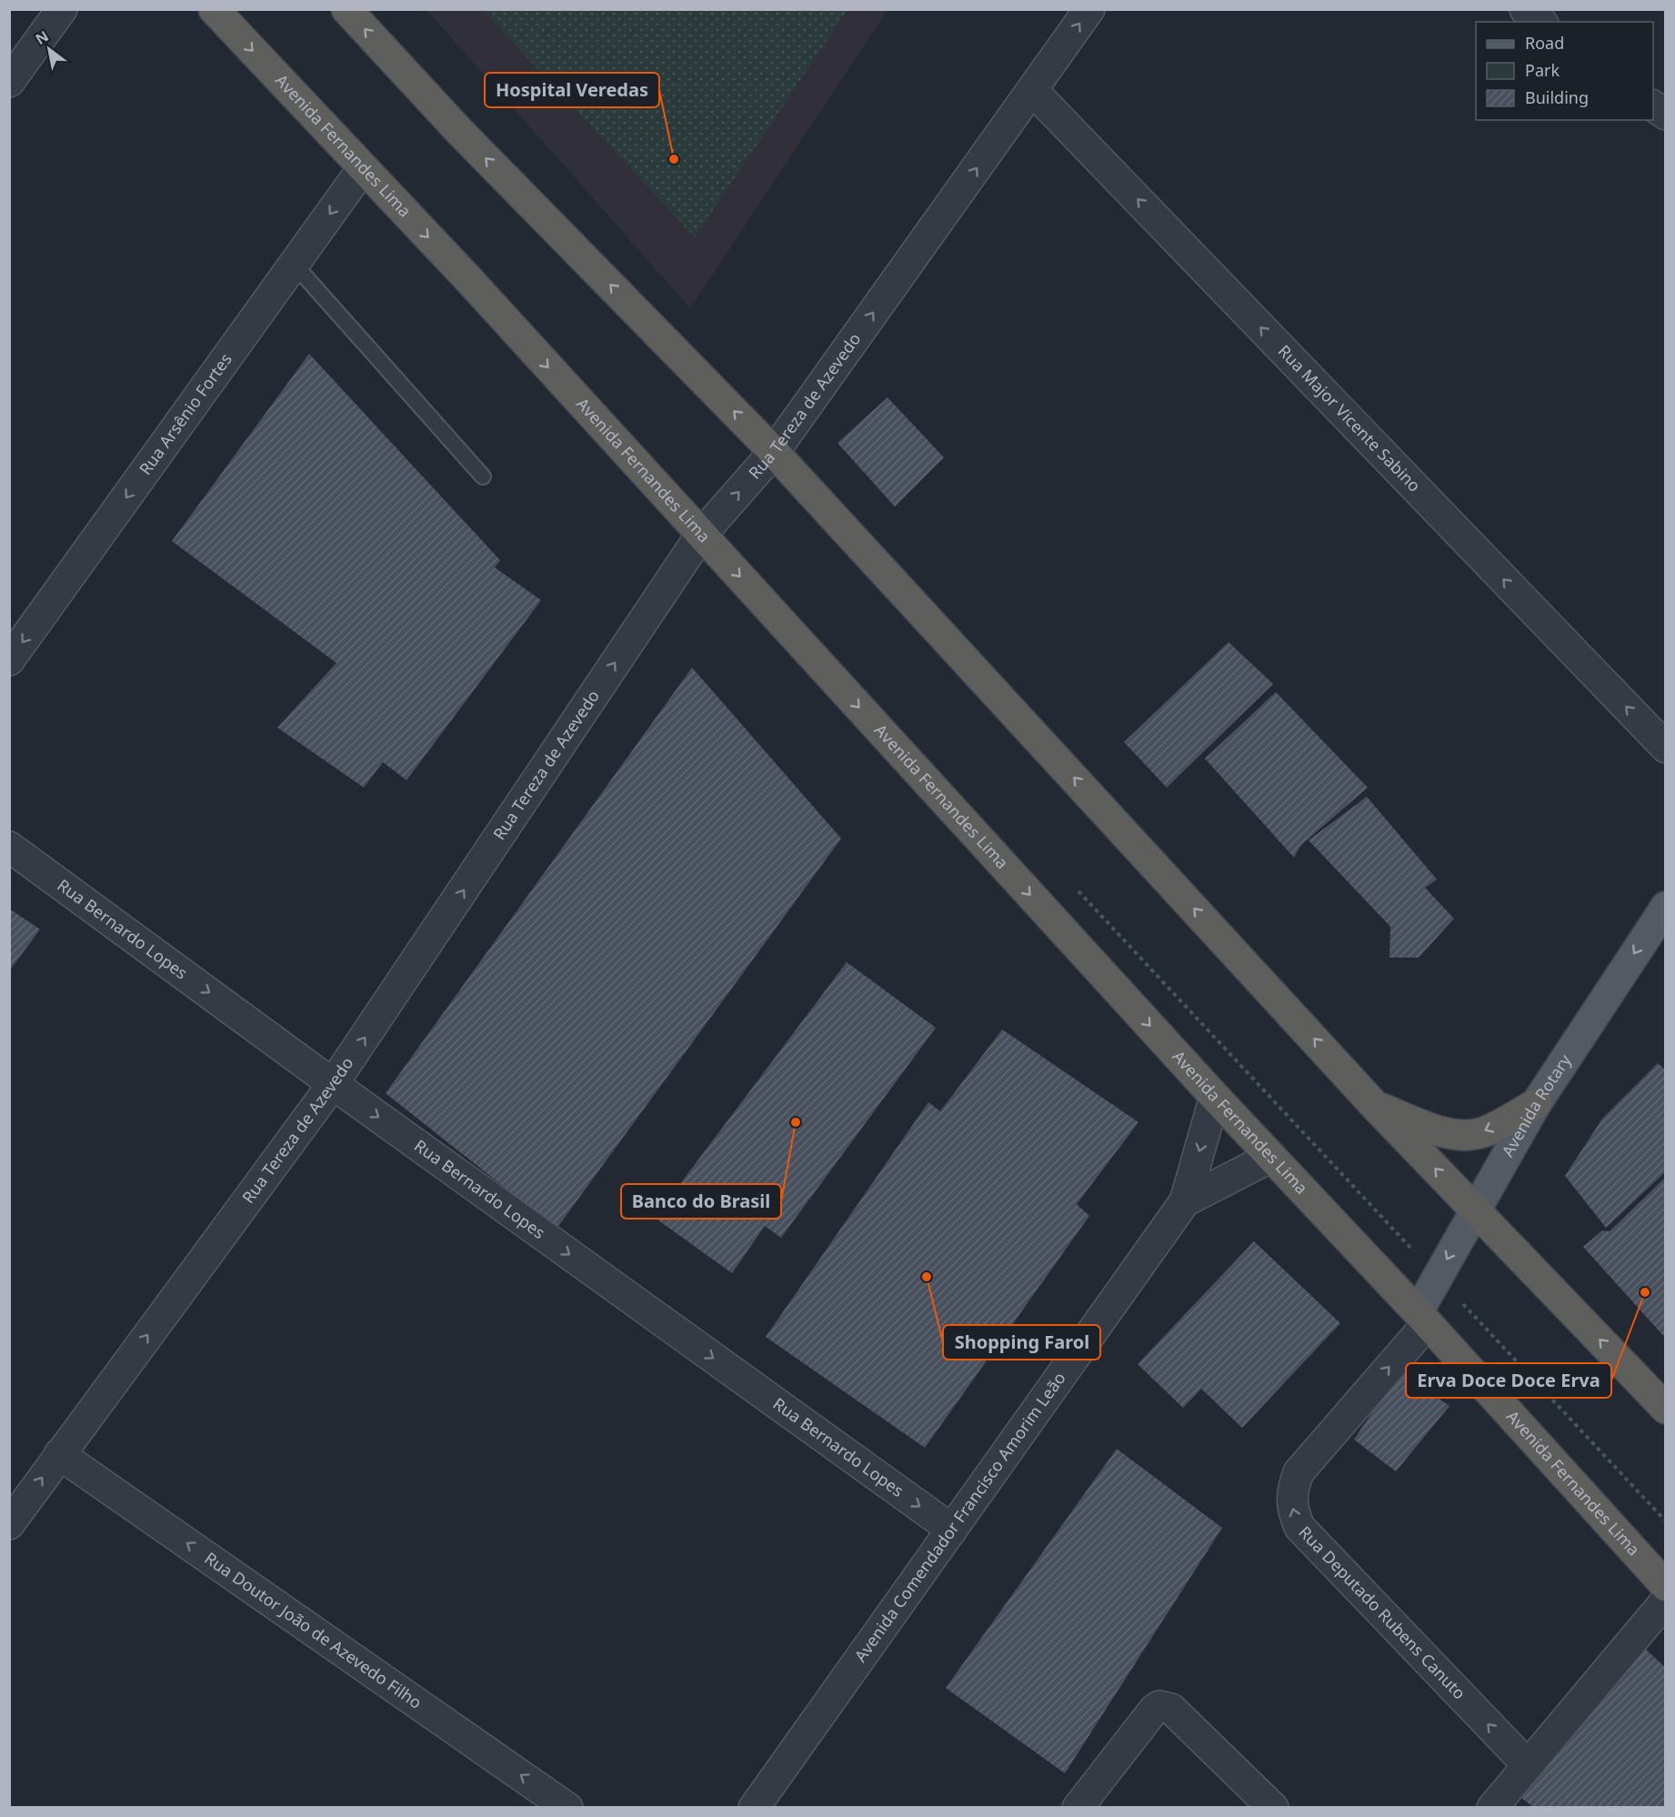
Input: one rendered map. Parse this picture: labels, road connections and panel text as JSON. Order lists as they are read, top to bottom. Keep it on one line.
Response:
{"streets":{"highway":["Avenida Fernandes Lima"],"main road":["Avenida Rotary"],"street":["Rua Tereza de Azevedo","Rua Arsênio Fortes","Rua Major Vicente Sabino","Rua Bernardo Lopes","Avenida Comendador Francisco Amorim Leão","Rua Deputado Rubens Canuto","Rua Doutor João de Azevedo Filho"]},"crossings":[["Avenida Fernandes Lima","Rua Tereza de Azevedo"],["Avenida Fernandes Lima","Rua Arsênio Fortes"],["Avenida Fernandes Lima","Avenida Rotary"],["Avenida Fernandes Lima","Avenida Comendador Francisco Amorim Leão"],["Avenida Fernandes Lima","Rua Deputado Rubens Canuto"],["Rua Tereza de Azevedo","Rua Major Vicente Sabino"],["Rua Tereza de Azevedo","Rua Bernardo Lopes"],["Rua Tereza de Azevedo","Rua Doutor João de Azevedo Filho"],["Rua Bernardo Lopes","Avenida Comendador Francisco Amorim Leão"],["Avenida Rotary","Rua Deputado Rubens Canuto"]],"one_way":["Rua Tereza de Azevedo","Rua Arsênio Fortes","Rua Major Vicente Sabino","Rua Bernardo Lopes","Avenida Rotary","Rua Doutor João de Azevedo Filho"],"places":["Hospital Veredas","Banco do Brasil","Shopping Farol","Erva Doce Doce Erva"],"legend":["Road","Park","Building"],"north":"top left"}
